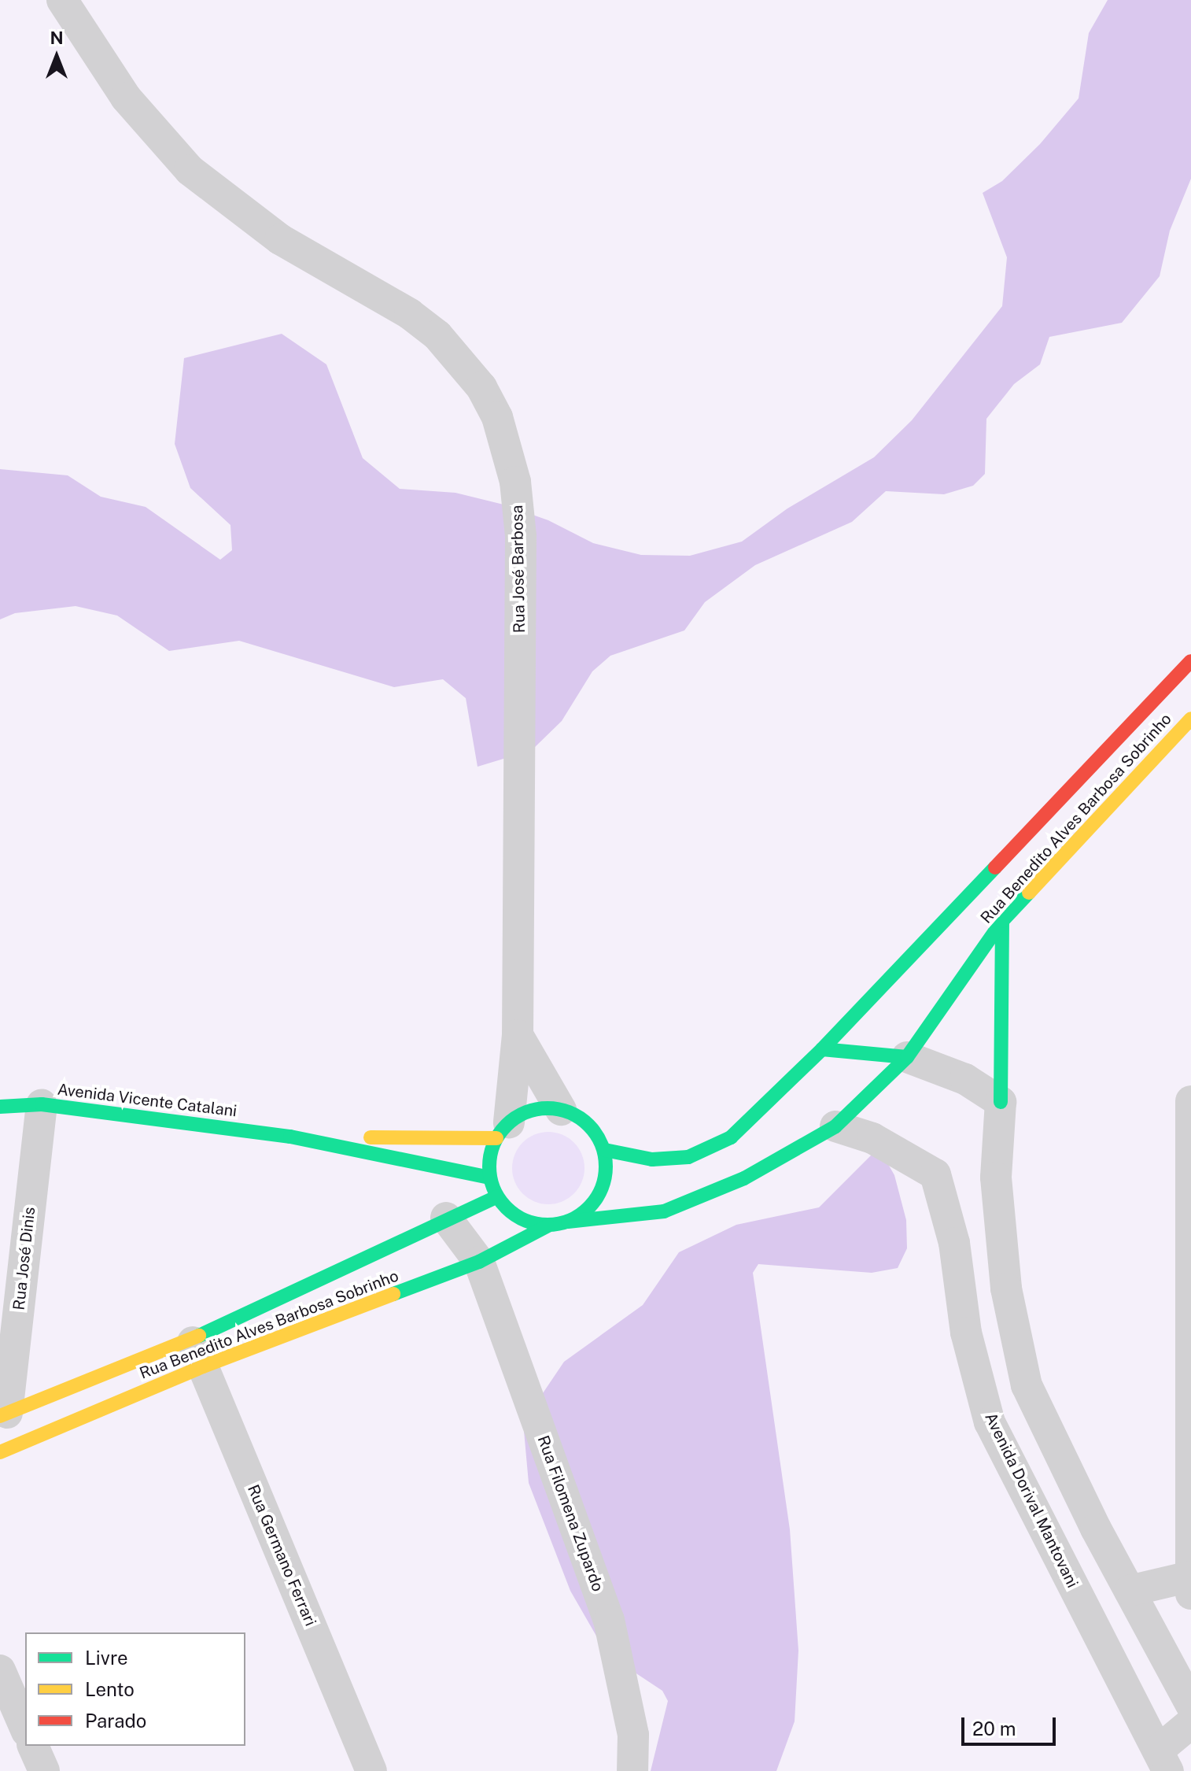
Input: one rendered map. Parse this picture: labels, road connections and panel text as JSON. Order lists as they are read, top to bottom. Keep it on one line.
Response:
{"streets":{"main road":["Rua Benedito Alves Barbosa Sobrinho","Avenida Vicente Catalani"],"street":["Rua José Barbosa","Rua José Dinis","Avenida Dorival Mantovani","Rua Filomena Zupardo","Rua Germano Ferrari"]},"crossings":[["Rua José Barbosa","Rua Benedito Alves Barbosa Sobrinho"],["Rua José Barbosa","Avenida Vicente Catalani"],["Rua Benedito Alves Barbosa Sobrinho","Avenida Vicente Catalani"],["Rua Benedito Alves Barbosa Sobrinho","Rua José Dinis"],["Rua Benedito Alves Barbosa Sobrinho","Avenida Dorival Mantovani"],["Rua Benedito Alves Barbosa Sobrinho","Rua Filomena Zupardo"],["Rua Benedito Alves Barbosa Sobrinho","Rua Germano Ferrari"],["Avenida Vicente Catalani","Rua José Dinis"]],"legend":["Livre","Lento","Parado"],"scale_bar":"20 m","north":"top"}
